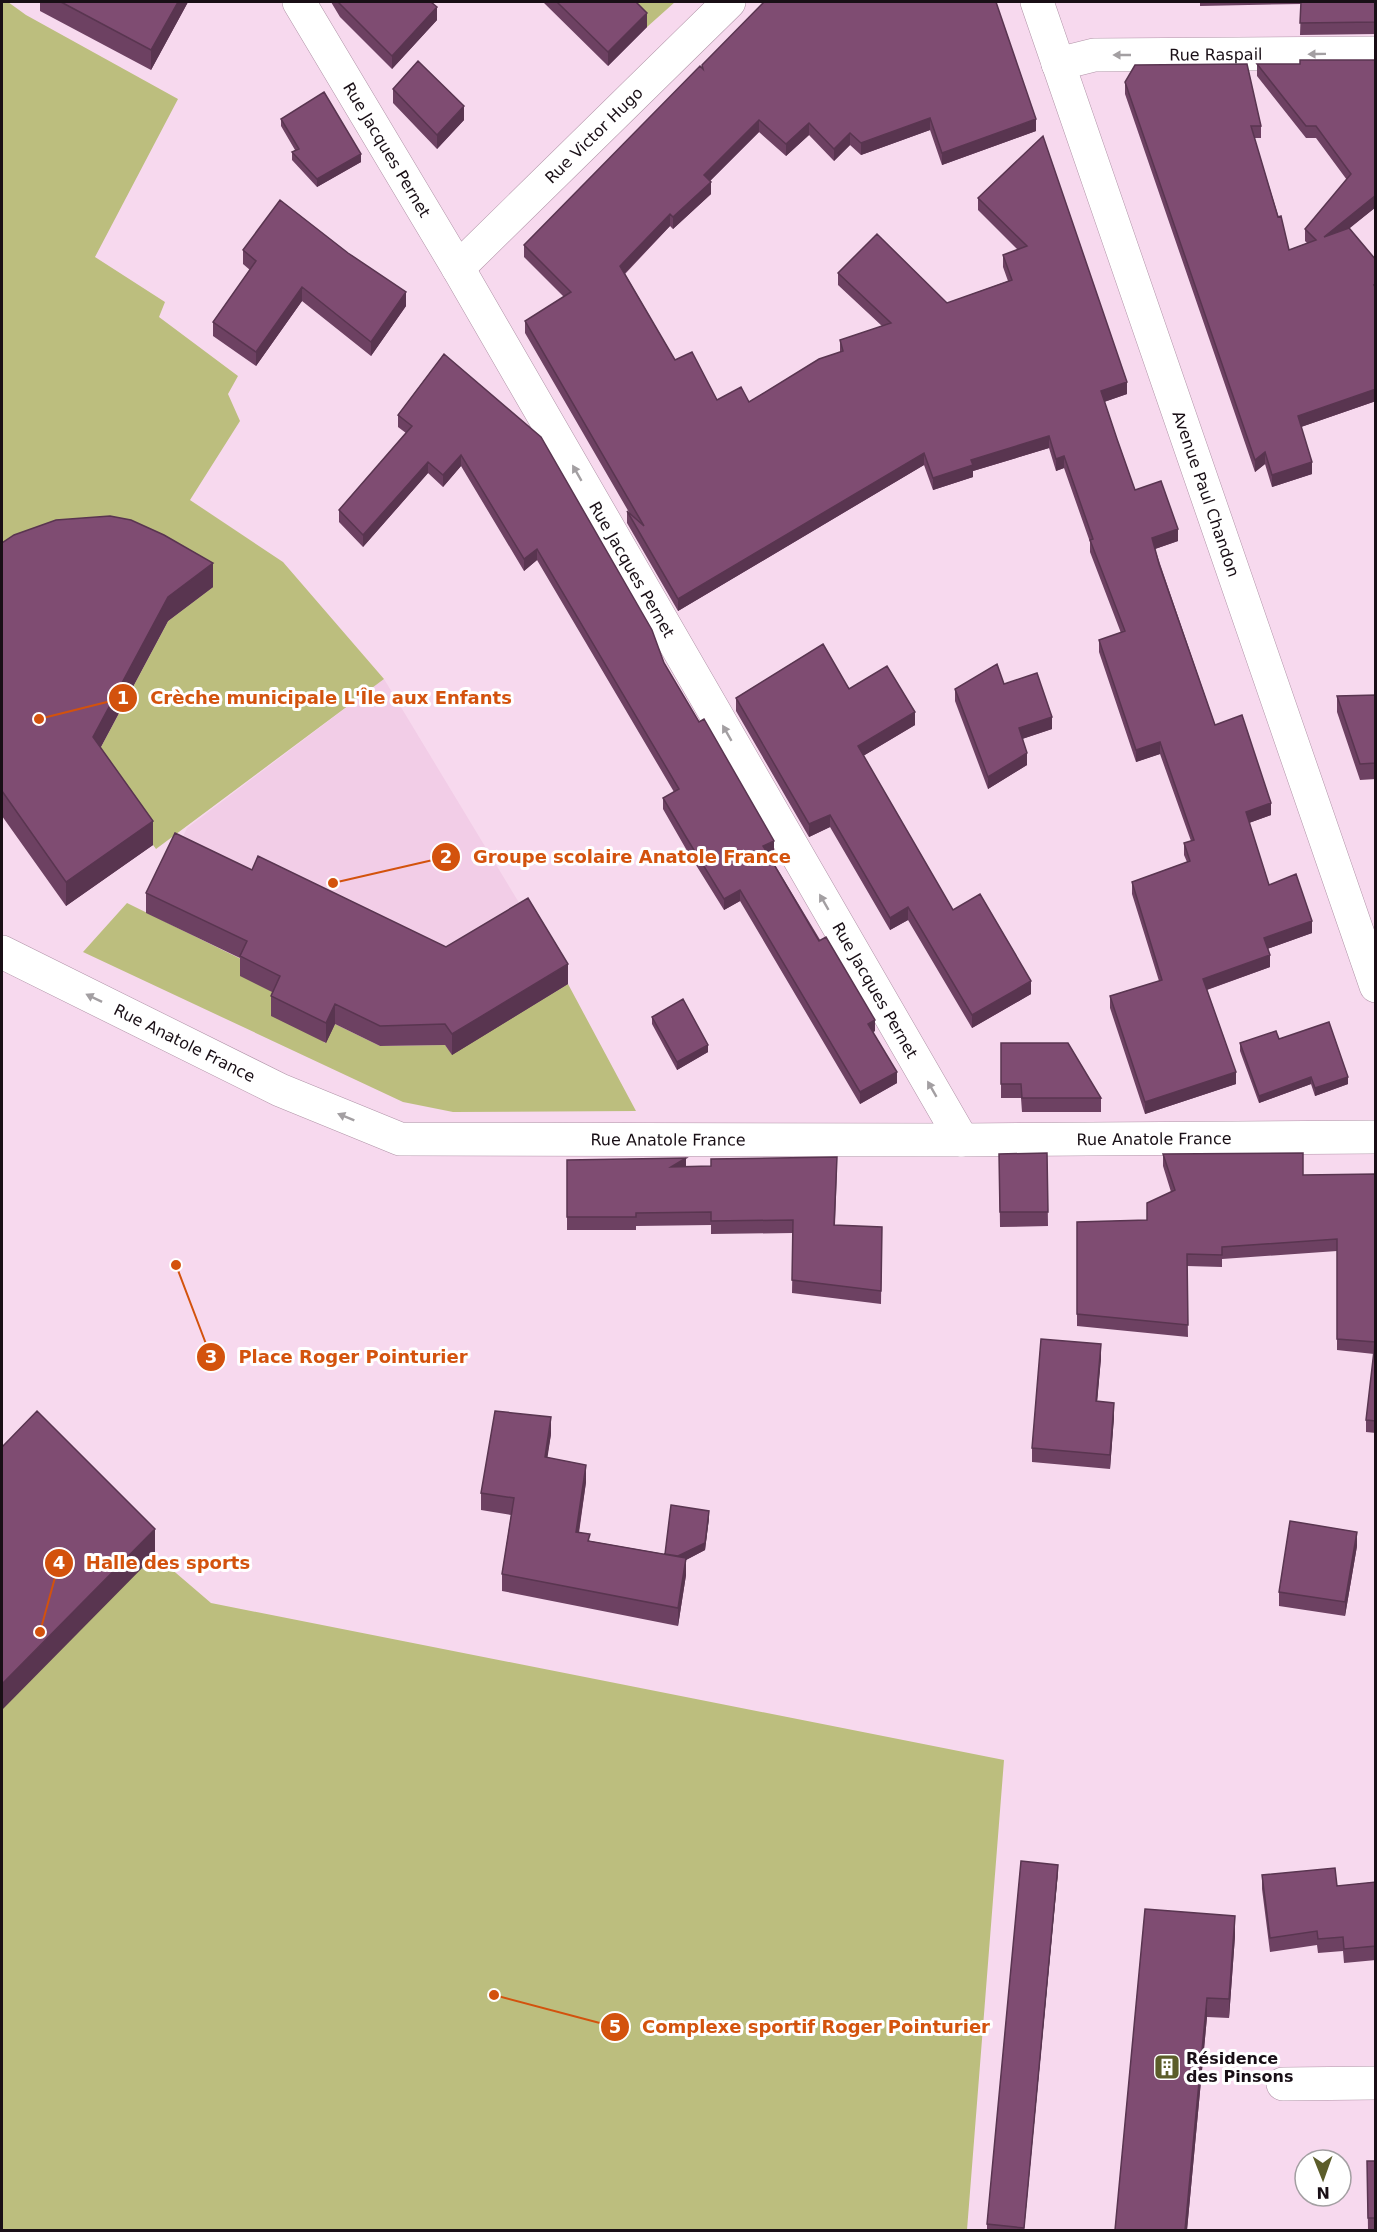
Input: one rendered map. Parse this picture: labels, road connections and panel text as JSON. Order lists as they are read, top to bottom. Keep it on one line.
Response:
{"streets":{"street":["Rue Raspail","Rue Victor Hugo","Rue Jacques Pernet","Avenue Paul Chandon","Rue Anatole France"]},"crossings":[["Rue Raspail","Avenue Paul Chandon"],["Rue Victor Hugo","Rue Jacques Pernet"],["Rue Jacques Pernet","Rue Anatole France"]],"one_way":["Rue Raspail","Rue Jacques Pernet","Rue Anatole France"],"places":{"other":["Crèche municipale L'Île aux Enfants","Groupe scolaire Anatole France","Place Roger Pointurier","Halle des sports","Complexe sportif Roger Pointurier"],"building":["Résidence des Pinsons"]},"north":"bottom"}
